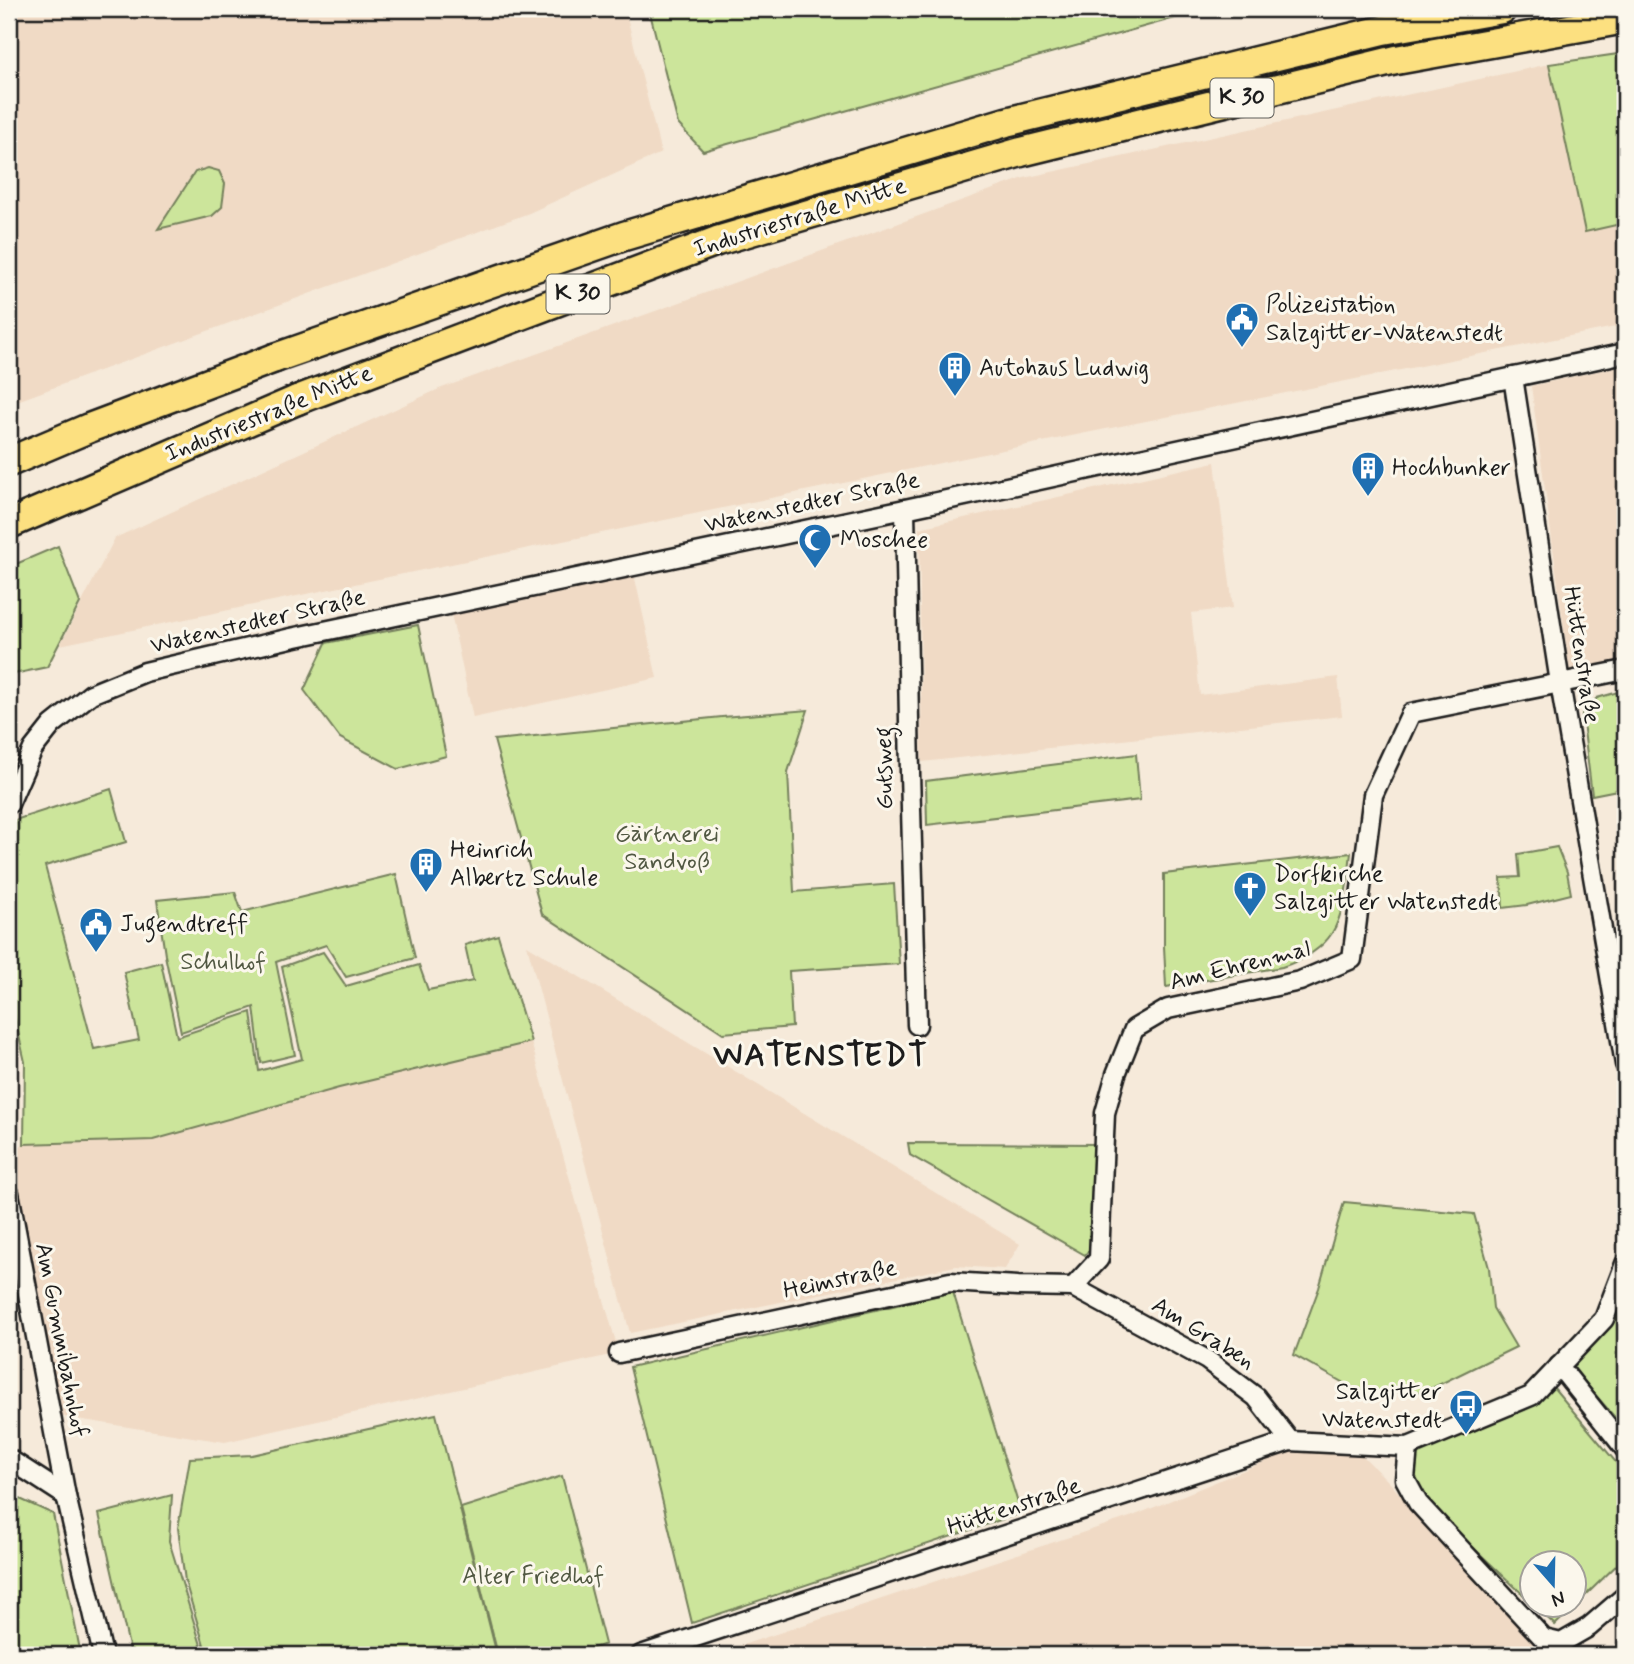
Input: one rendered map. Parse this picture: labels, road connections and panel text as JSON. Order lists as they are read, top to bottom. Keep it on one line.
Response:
{"streets":{"main road":["K 30","Industriestraße Mitte"],"street":["Watenstedter Straße","Hüttenstraße","Gutsweg","Am Ehrenmal","Heimstraße","Am Graben","Am Gummibahnhof"]},"crossings":[["Watenstedter Straße","Hüttenstraße"],["Watenstedter Straße","Gutsweg"],["Hüttenstraße","Am Ehrenmal"],["Hüttenstraße","Am Graben"],["Am Ehrenmal","Heimstraße"],["Am Ehrenmal","Am Graben"],["Heimstraße","Am Graben"]],"districts":["WATENSTEDT"],"parks":["Gärtnerei Sandvoß","Schulhof","Alter Friedhof"],"places":{"public building":["Polizeistation Salzgitter-Watenstedt","Jugendtreff"],"building":["Autohaus Ludwig","Hochbunker","Heinrich Albertz Schule"],"mosque":["Moschee"],"church":["Dorfkirche Salzgitter Watenstedt"],"bus stop":["Salzgitter Watenstedt"]},"north":"bottom"}
